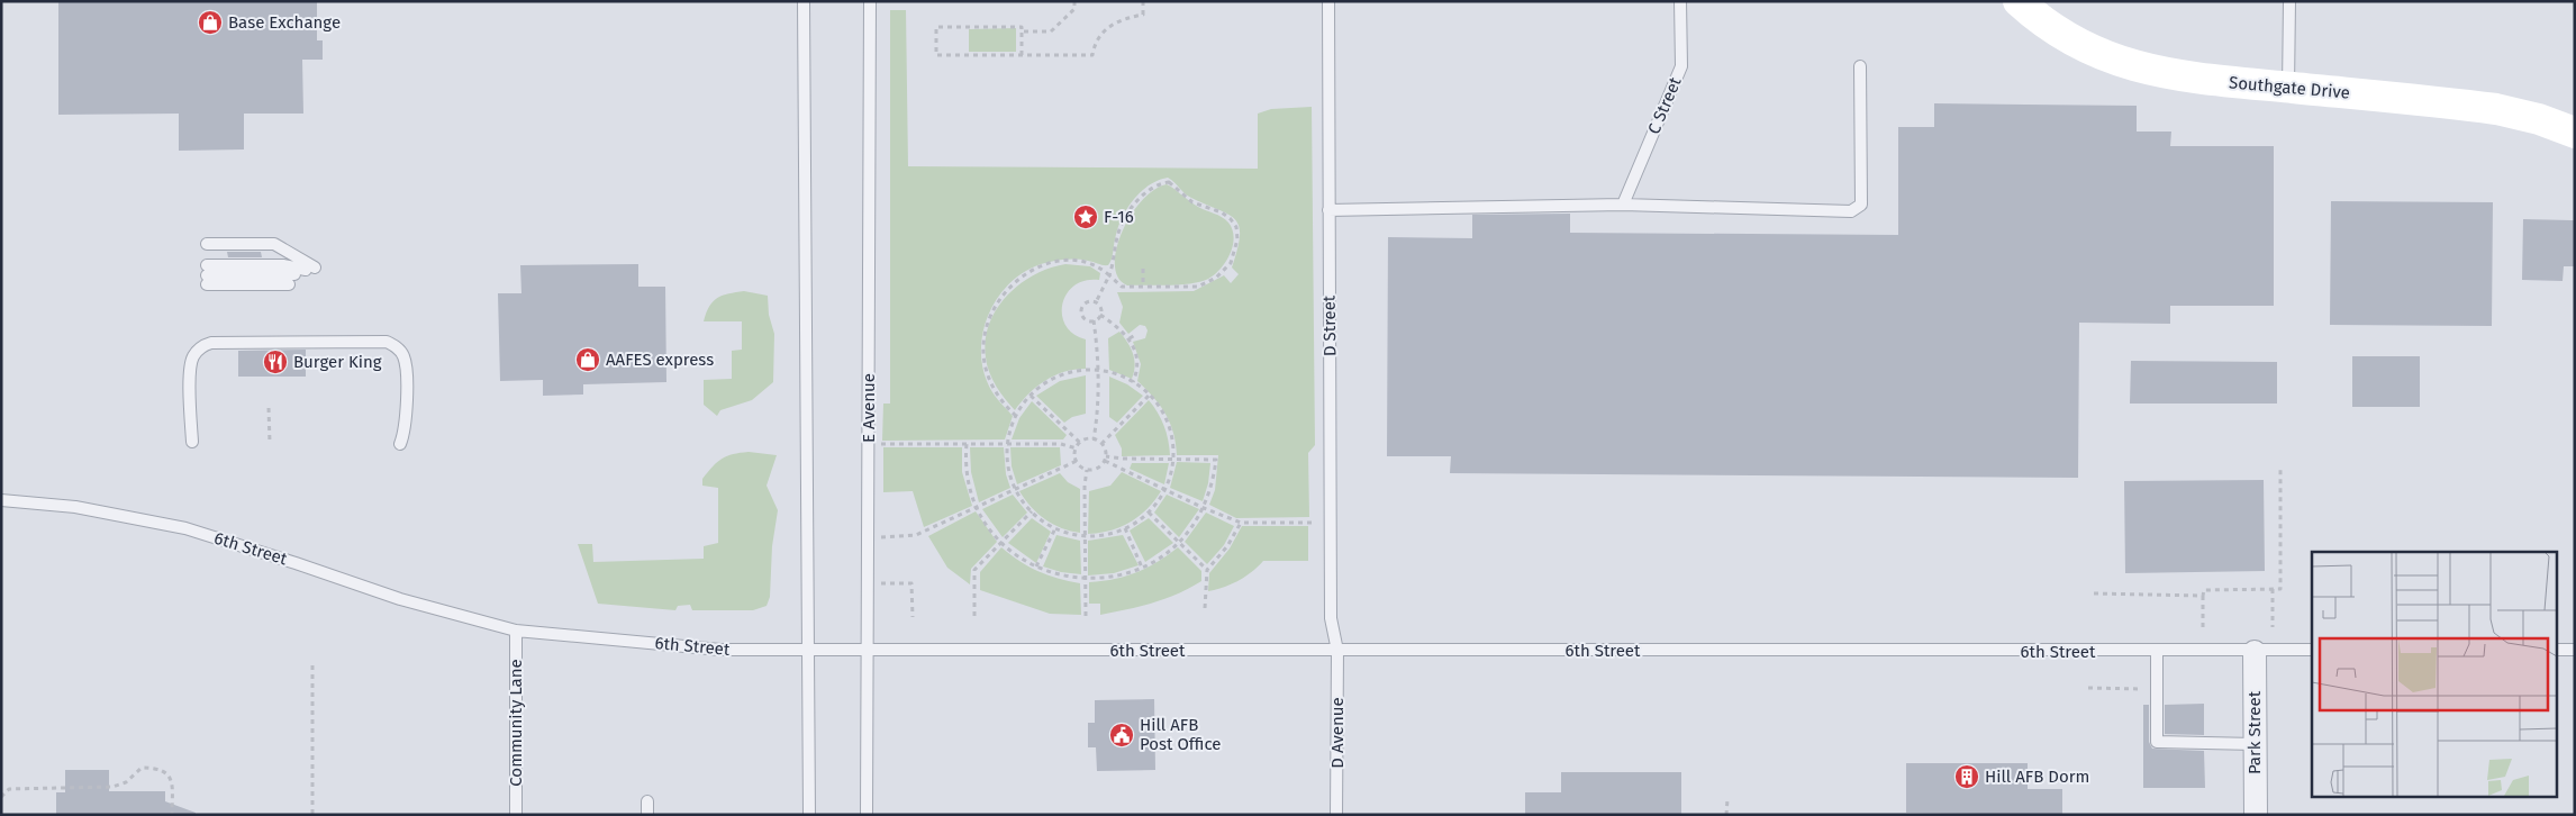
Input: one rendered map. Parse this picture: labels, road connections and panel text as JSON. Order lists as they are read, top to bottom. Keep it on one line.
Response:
{"streets":{"main road":["Southgate Drive"],"street":["Park Street"],"lane":["C Street","D Street","E Avenue","6th Street","Community Lane","D Avenue"]},"crossings":[["D Street","6th Street"],["D Street","D Avenue"],["E Avenue","6th Street"],["6th Street","Community Lane"],["6th Street","D Avenue"],["6th Street","Park Street"]],"places":{"shop":["Base Exchange","AAFES express"],"place":["F-16"],"restaurant":["Burger King"],"public building":["Hill AFB Post Office"],"building":["Hill AFB Dorm"]}}
